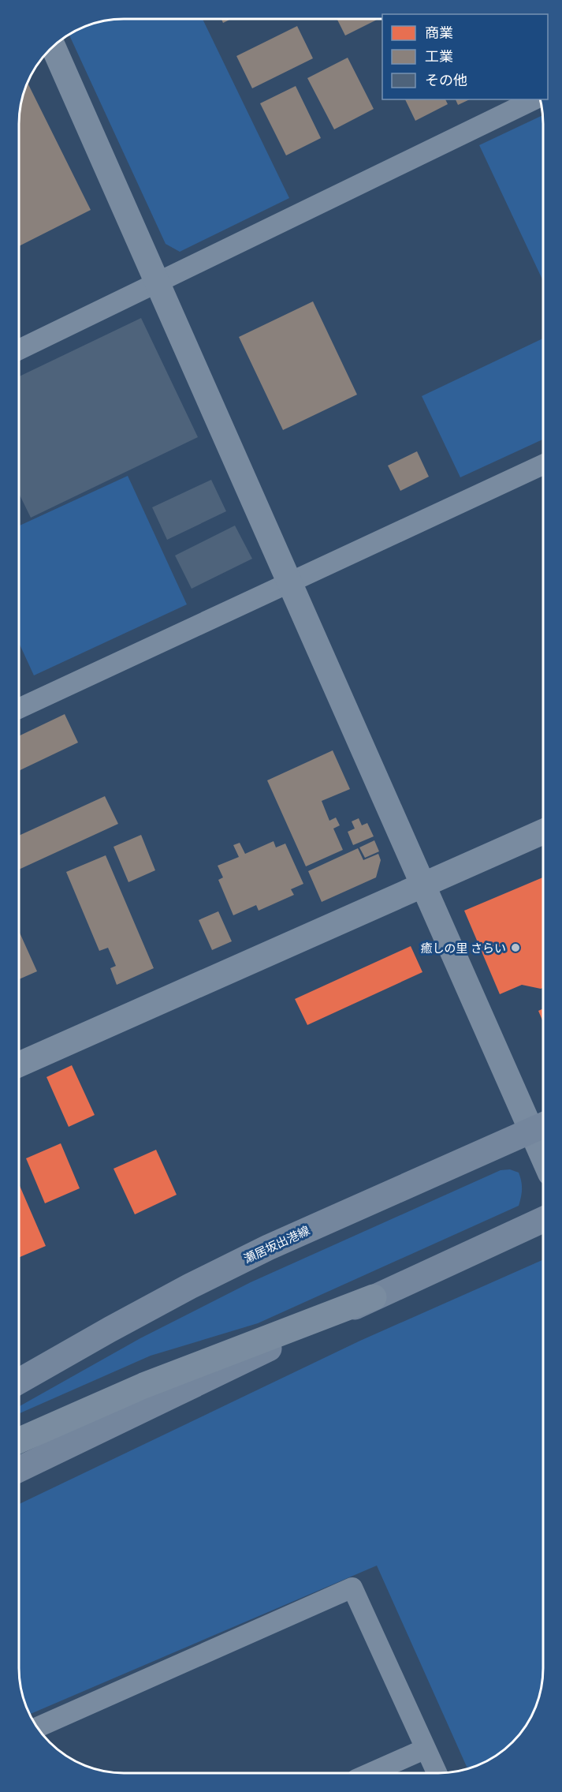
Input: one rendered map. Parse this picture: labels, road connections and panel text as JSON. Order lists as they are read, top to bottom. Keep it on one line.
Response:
{"streets":{"main road":["瀬居坂出港線"]},"places":["癒しの里 さらい"],"legend":["商業","工業","その他"]}
